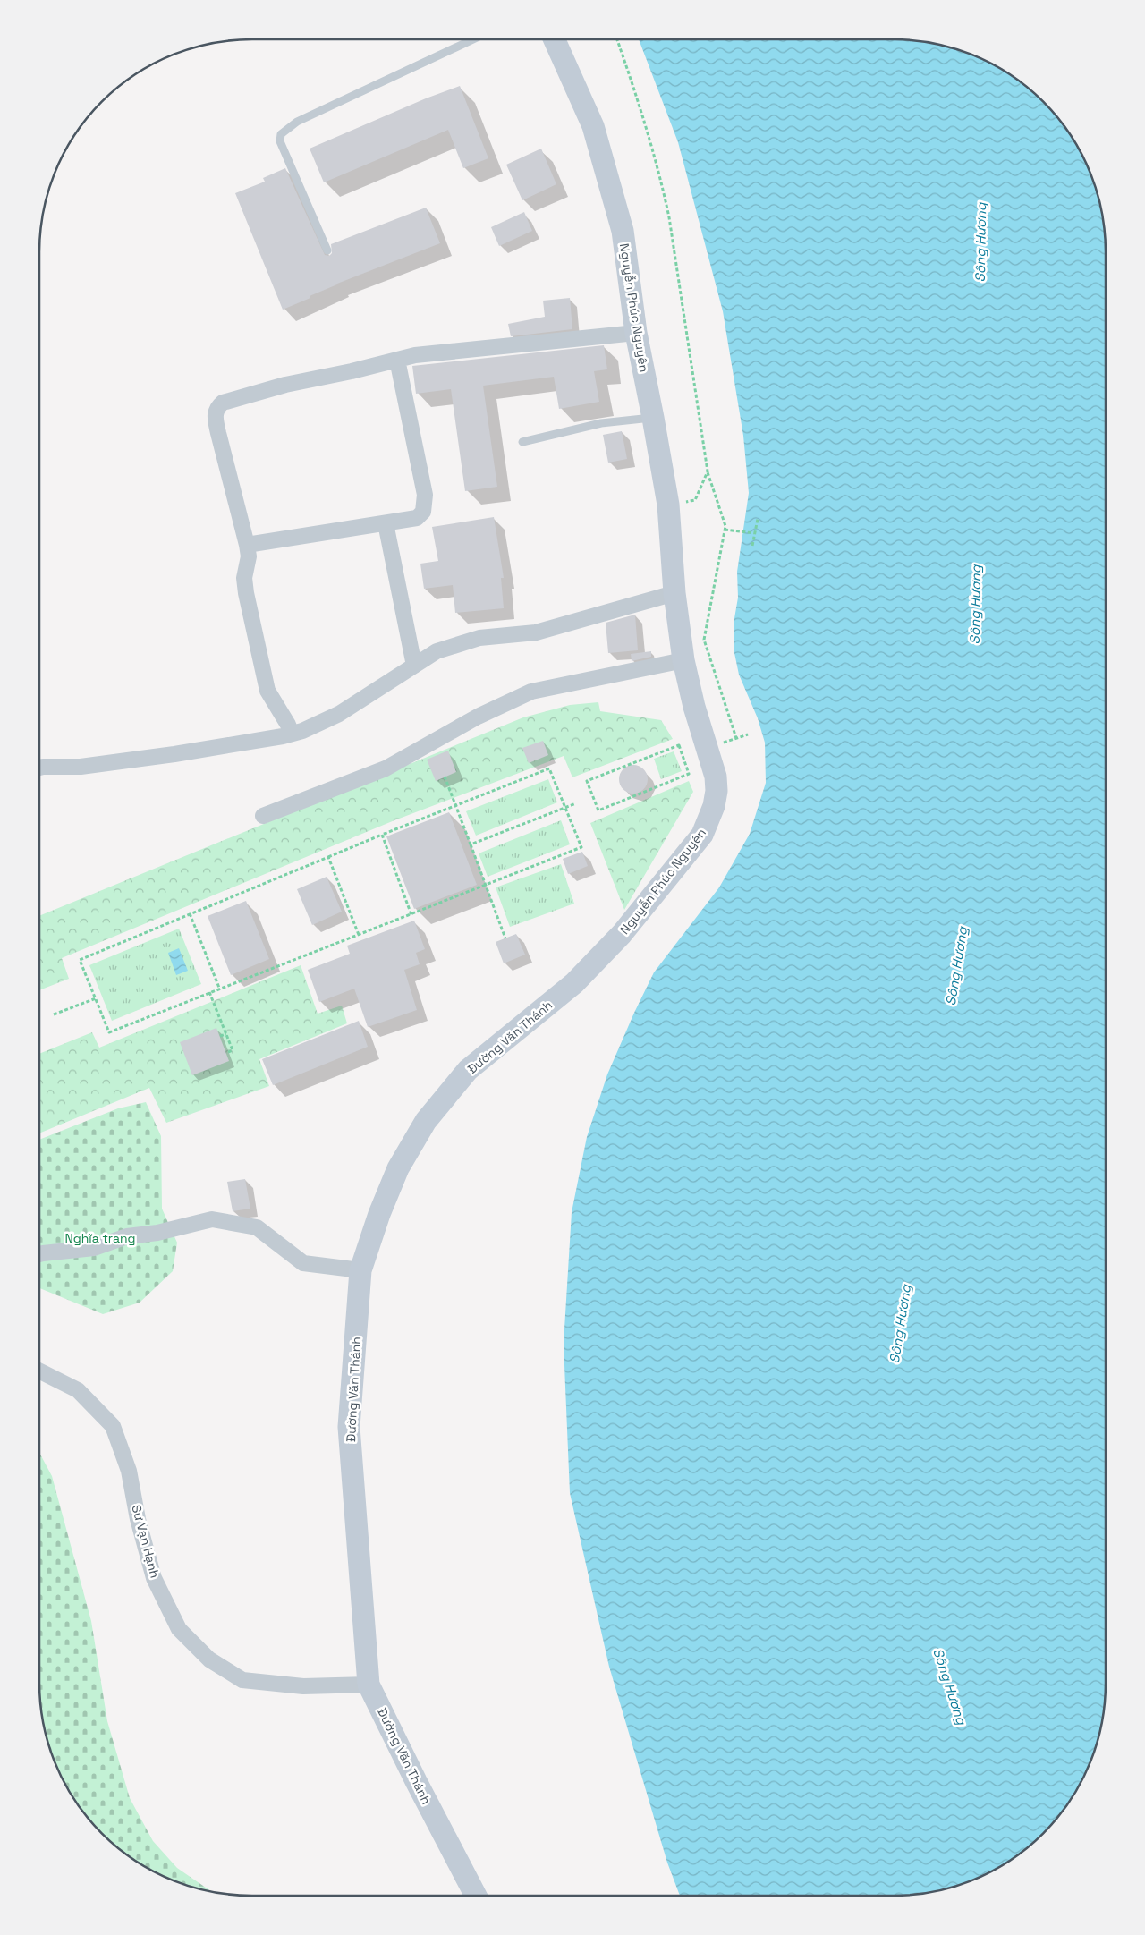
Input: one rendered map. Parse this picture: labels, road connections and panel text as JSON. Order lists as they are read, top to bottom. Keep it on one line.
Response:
{"streets":{"main road":["Nguyễn Phúc Nguyên","Đường Văn Thánh"],"street":["Sư Vạn Hạnh"]},"crossings":[["Nguyễn Phúc Nguyên","Đường Văn Thánh"],["Đường Văn Thánh","Sư Vạn Hạnh"]],"water":["Sông Hương"],"parks":["Nghĩa trang"]}
